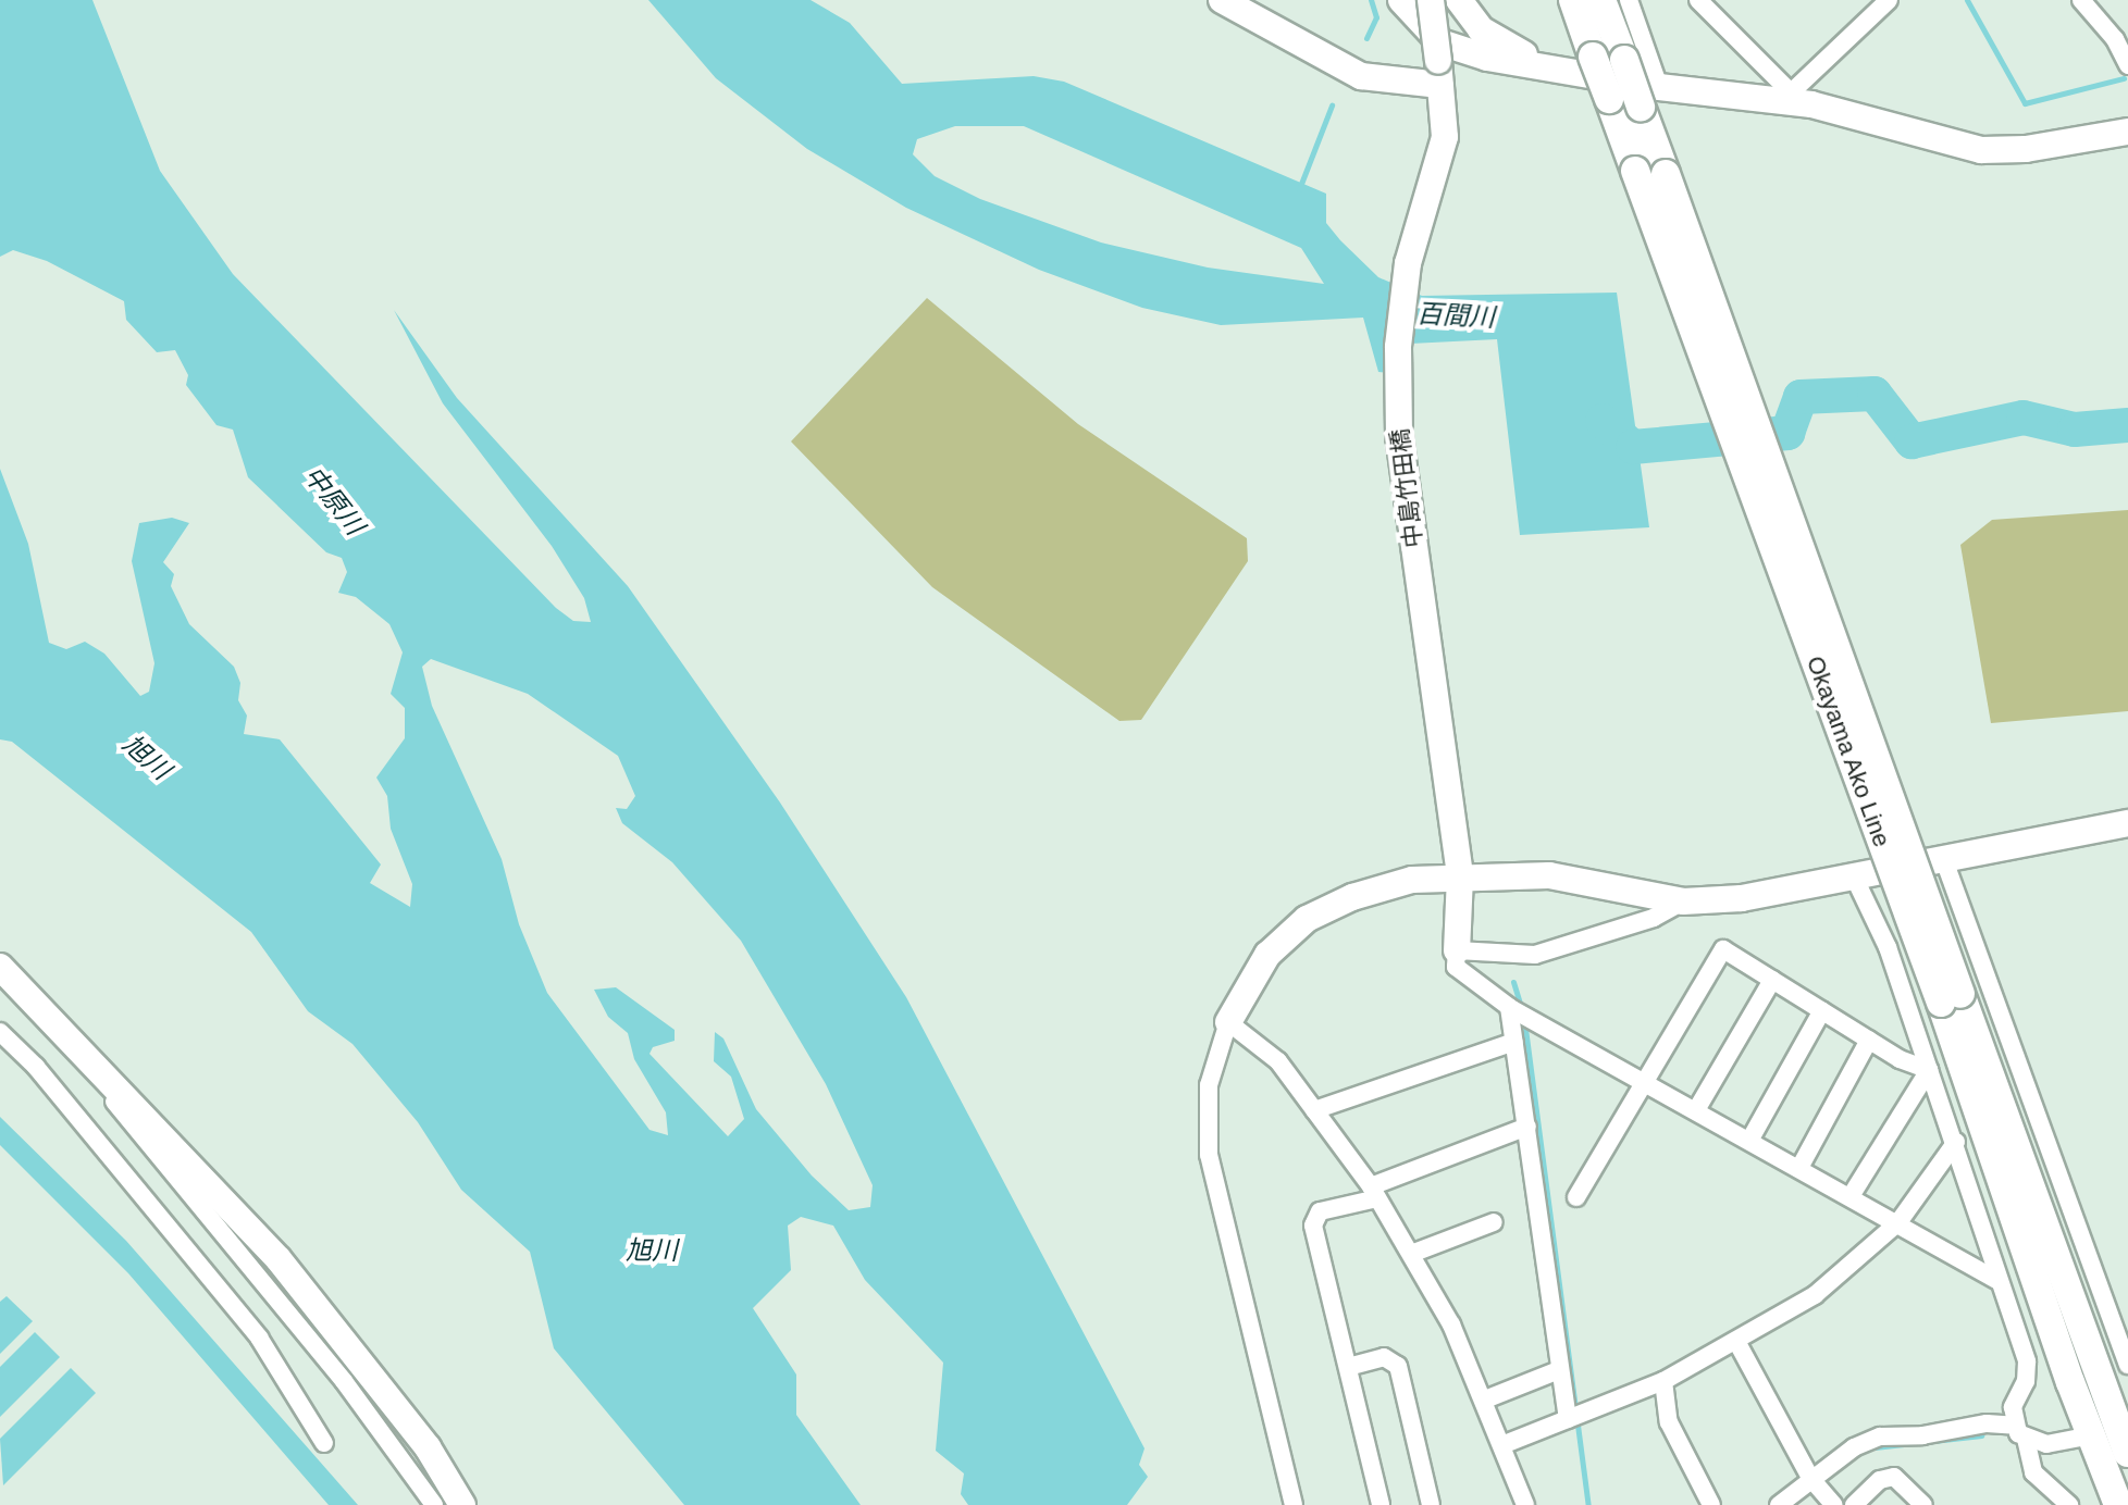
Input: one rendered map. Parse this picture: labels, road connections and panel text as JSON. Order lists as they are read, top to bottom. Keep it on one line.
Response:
{"streets":{"main road":["Okayama Ako Line"],"street":["中島竹田橋"]},"water":["百間川","中原川","旭川"]}
